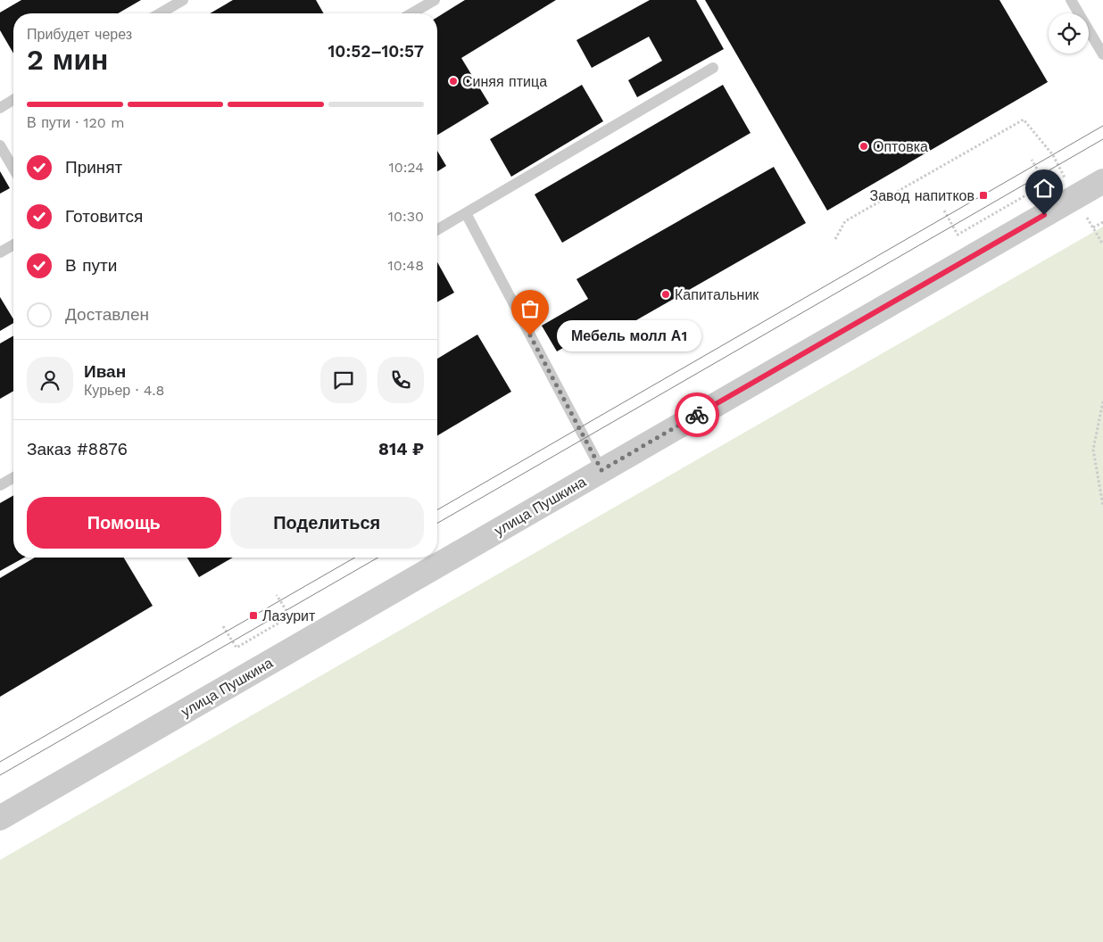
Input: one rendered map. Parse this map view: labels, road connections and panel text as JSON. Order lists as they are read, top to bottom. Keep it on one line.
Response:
{"streets":{"street":["улица Пушкина"]},"places":{"other":["Синяя птица","Оптовка","Капитальник","Мебель молл А1"],"transit":["Завод напитков","Лазурит"]},"page":{"heading":["2 мин","Прибудет через","10:52–10:57"],"panel":["Иван","Курьер · 4.8","Заказ #8876","814 ₽"],"bar":"В пути · 120 m","list":[["Принят","10:24"],["Готовится","10:30"],["В пути","10:48"],"Доставлен"],"bubble":"Мебель молл А1","buttons":["Помощь","Поделиться"]}}
